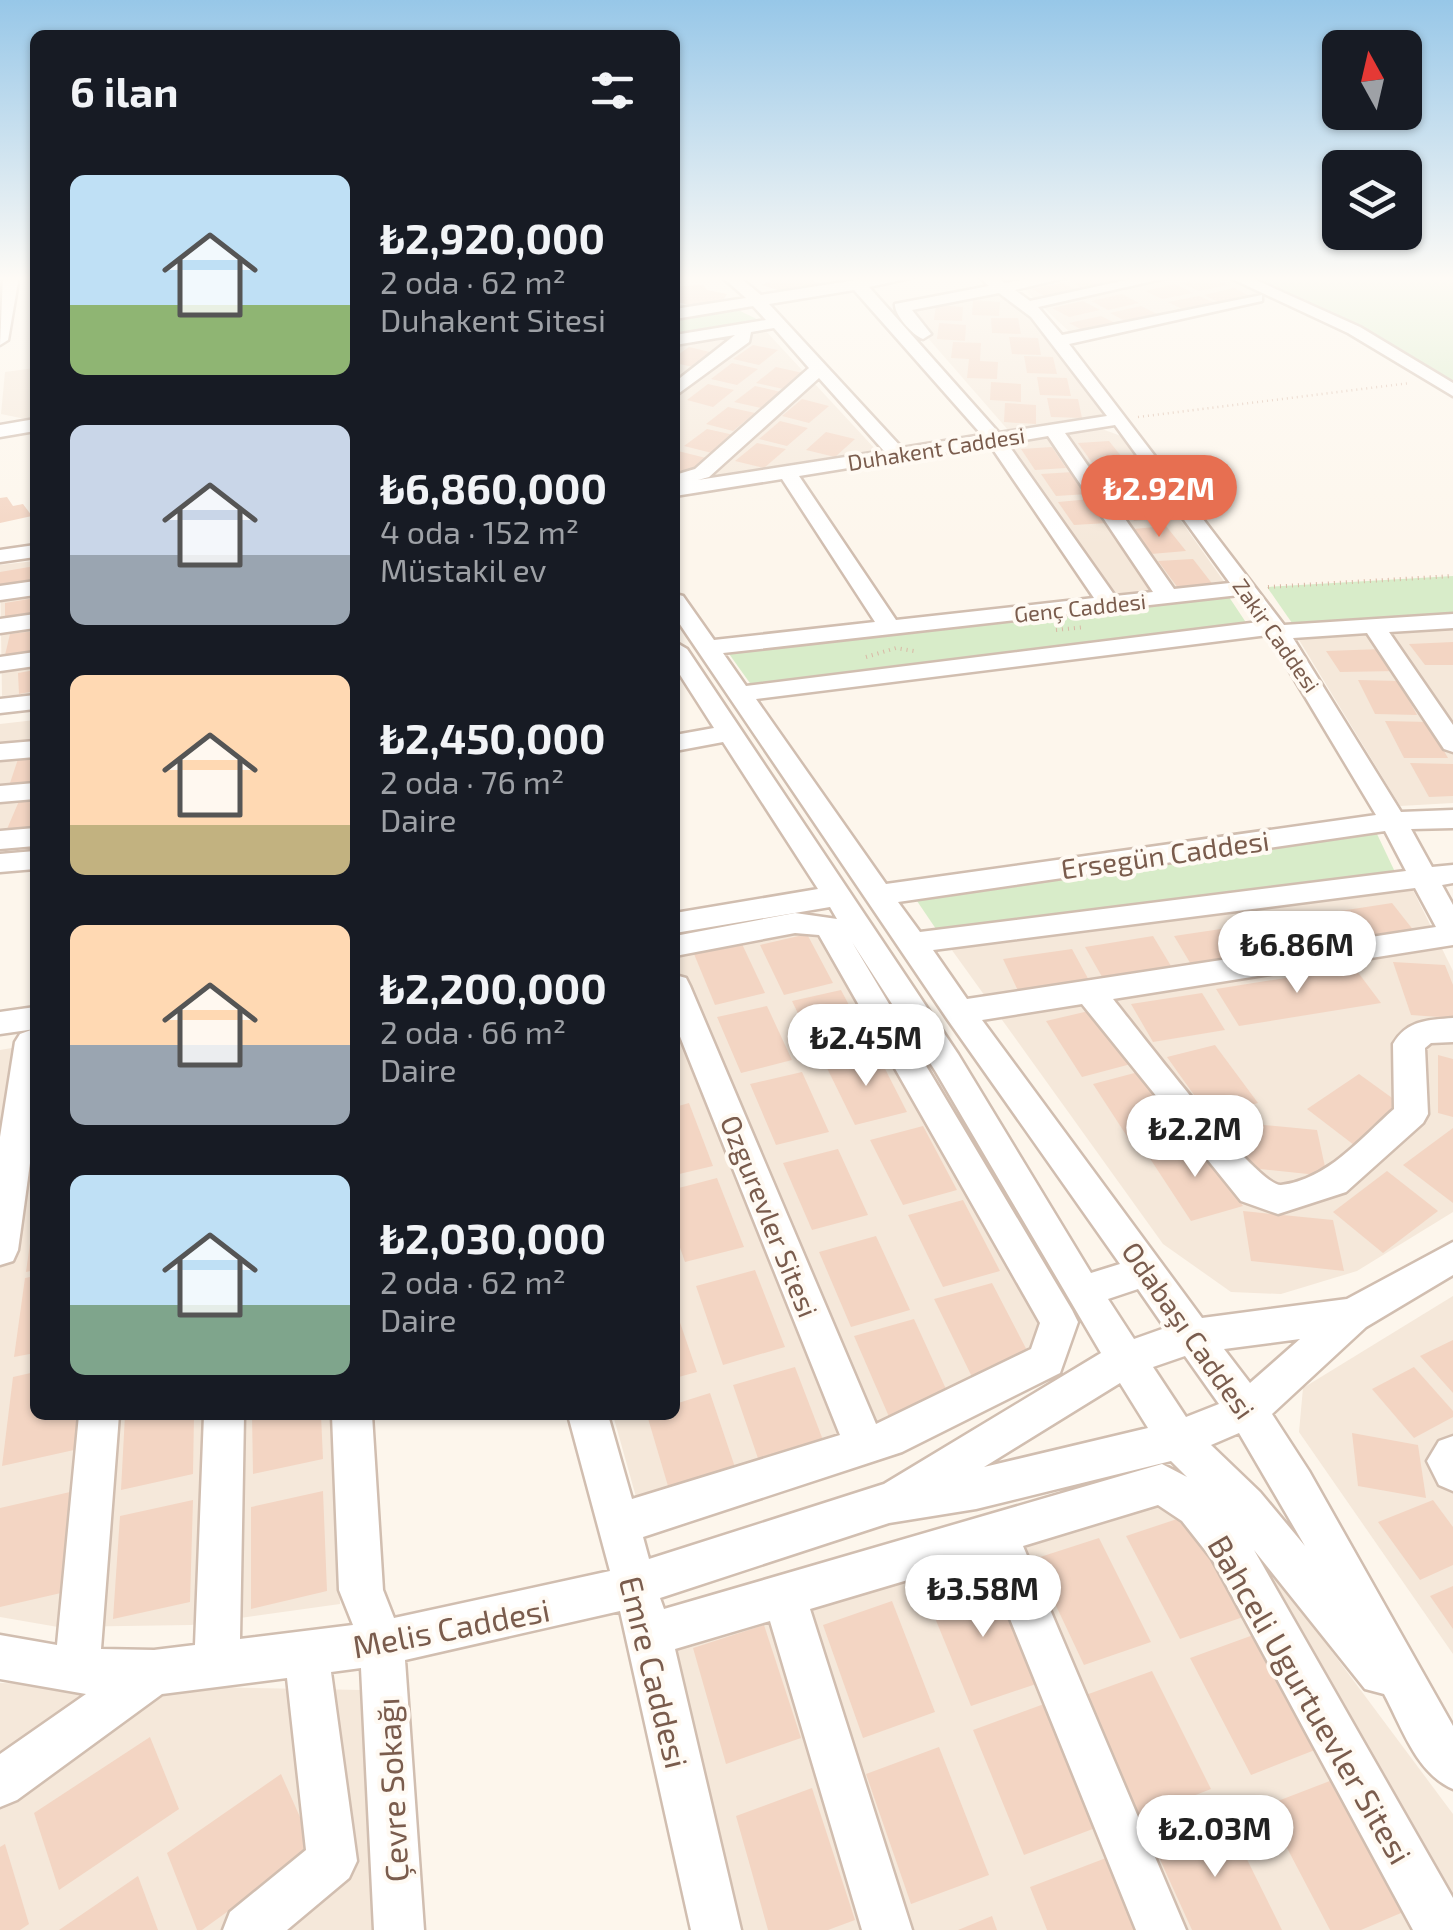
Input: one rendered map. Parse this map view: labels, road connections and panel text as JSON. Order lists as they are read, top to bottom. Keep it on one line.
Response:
{"streets":{"street":["Duhakent Caddesi","Genç Caddesi","Zakir Caddesi","Ersegün Caddesi","Ozgurevler Sitesi","Odabaşı Caddesi","Melis Caddesi","Emre Caddesi","Bahceli Ugurtuevler Sitesi","Çevre Sokağı"]},"crossings":[["Duhakent Caddesi","Zakir Caddesi"],["Genç Caddesi","Zakir Caddesi"],["Genç Caddesi","Odabaşı Caddesi"],["Zakir Caddesi","Ersegün Caddesi"],["Ersegün Caddesi","Odabaşı Caddesi"],["Odabaşı Caddesi","Melis Caddesi"],["Melis Caddesi","Emre Caddesi"],["Melis Caddesi","Çevre Sokağı"],["Emre Caddesi","Bahceli Ugurtuevler Sitesi"]],"north":"top","page":{"heading":"6 ilan","list":[{"name":"₺2,920,000","note":"2 oda · 62 m² · Duhakent Sitesi"},{"name":"₺6,860,000","note":"4 oda · 152 m² · Müstakil ev"},{"name":"₺2,450,000","note":"2 oda · 76 m² · Daire"},{"name":"₺2,200,000","note":"2 oda · 66 m² · Daire"},{"name":"₺2,030,000","note":"2 oda · 62 m² · Daire"}],"price":["₺2.92M","₺6.86M","₺2.45M","₺2.2M","₺3.58M","₺2.03M"]}}
